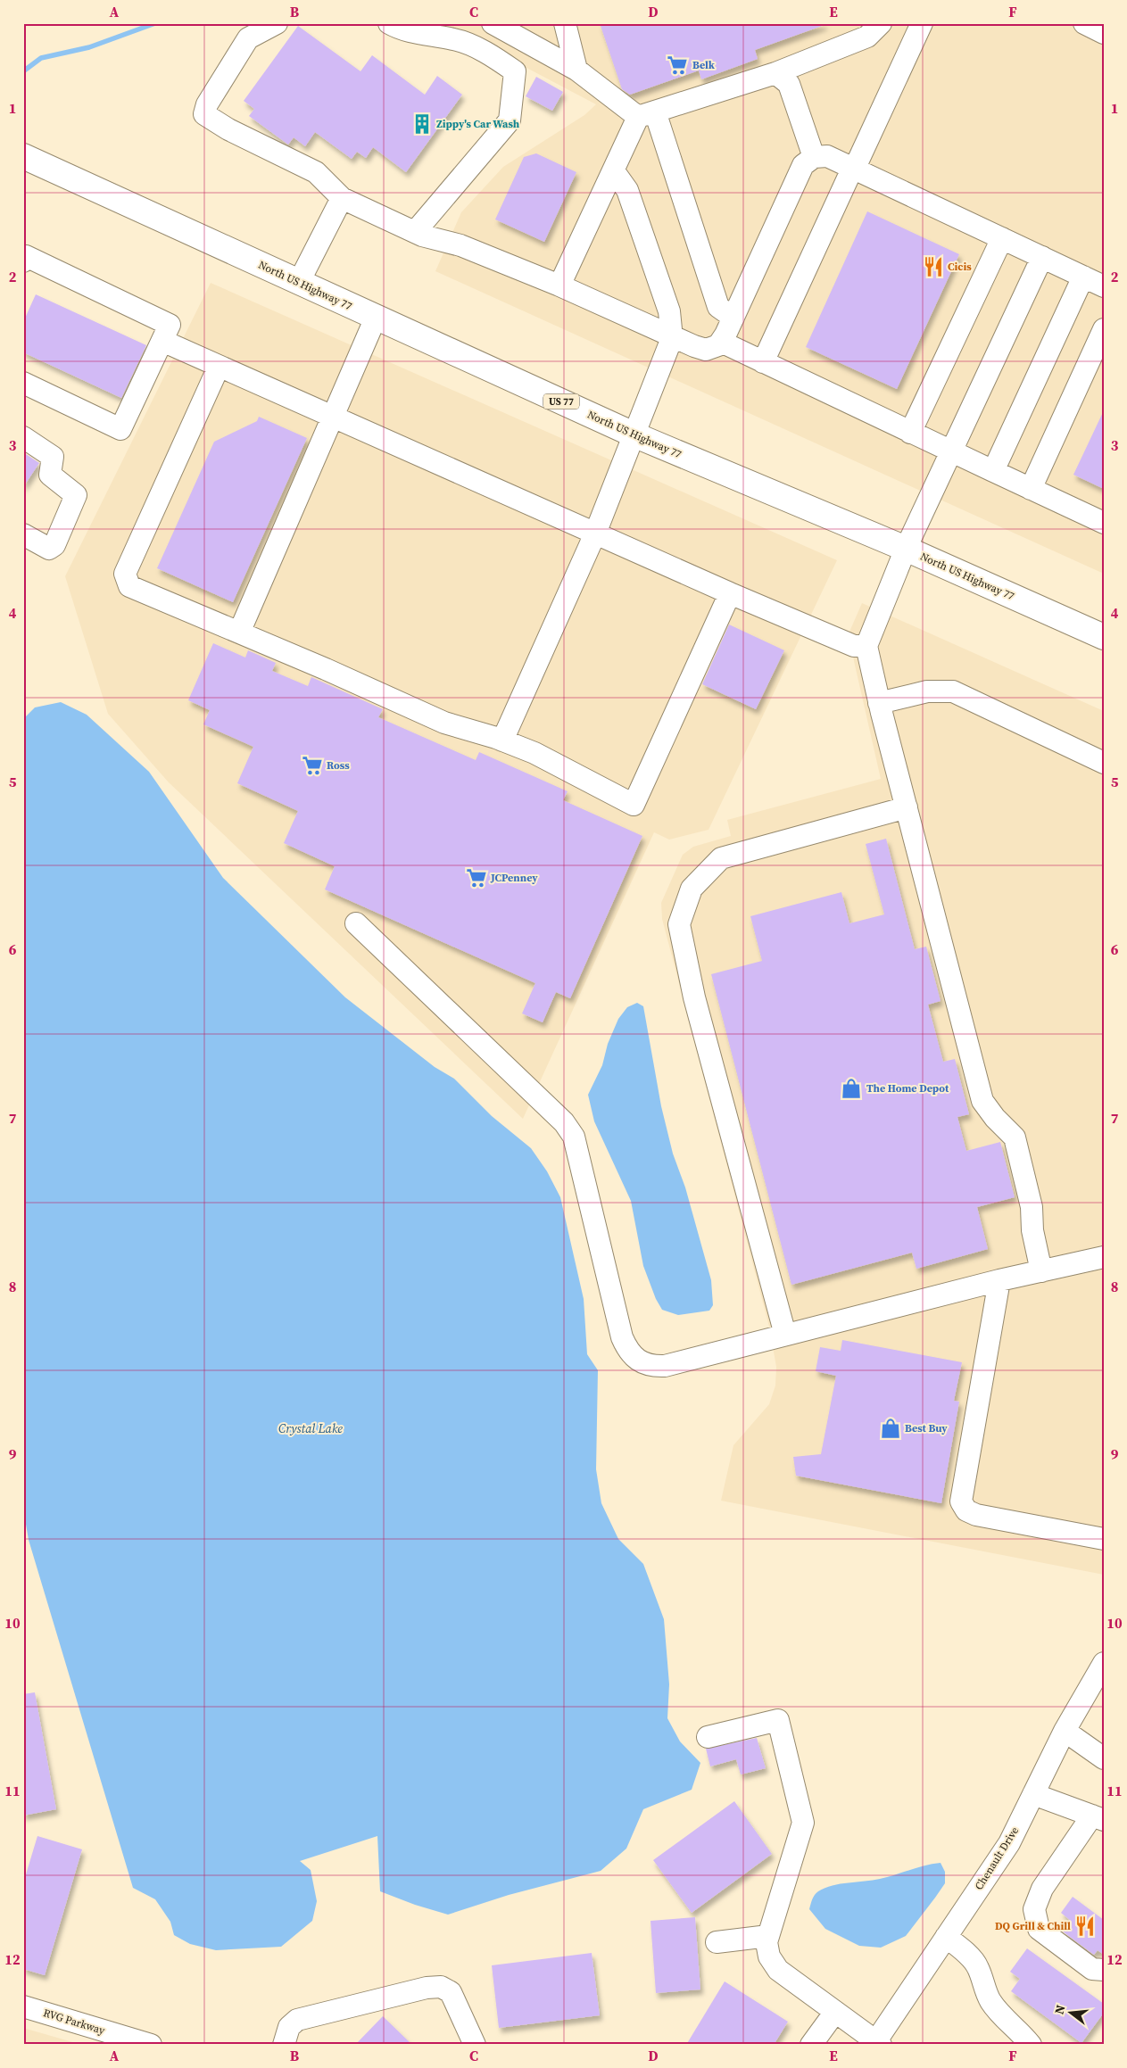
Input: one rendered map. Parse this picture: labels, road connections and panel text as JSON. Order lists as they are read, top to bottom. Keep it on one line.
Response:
{"streets":{"main road":["North US Highway 77","US 77"],"street":["Chenault Drive","RVG Parkway"]},"water":["Crystal Lake"],"places":{"supermarket":["Belk","Ross","JCPenney"],"building":["Zippy's Car Wash"],"restaurant":["Cicis","DQ Grill & Chill"],"shop":["The Home Depot","Best Buy"]},"north":"left","grid":{"columns":["A","B","C","D","E","F"],"rows":["1","2","3","4","5","6","7","8","9","10","11","12"]}}
